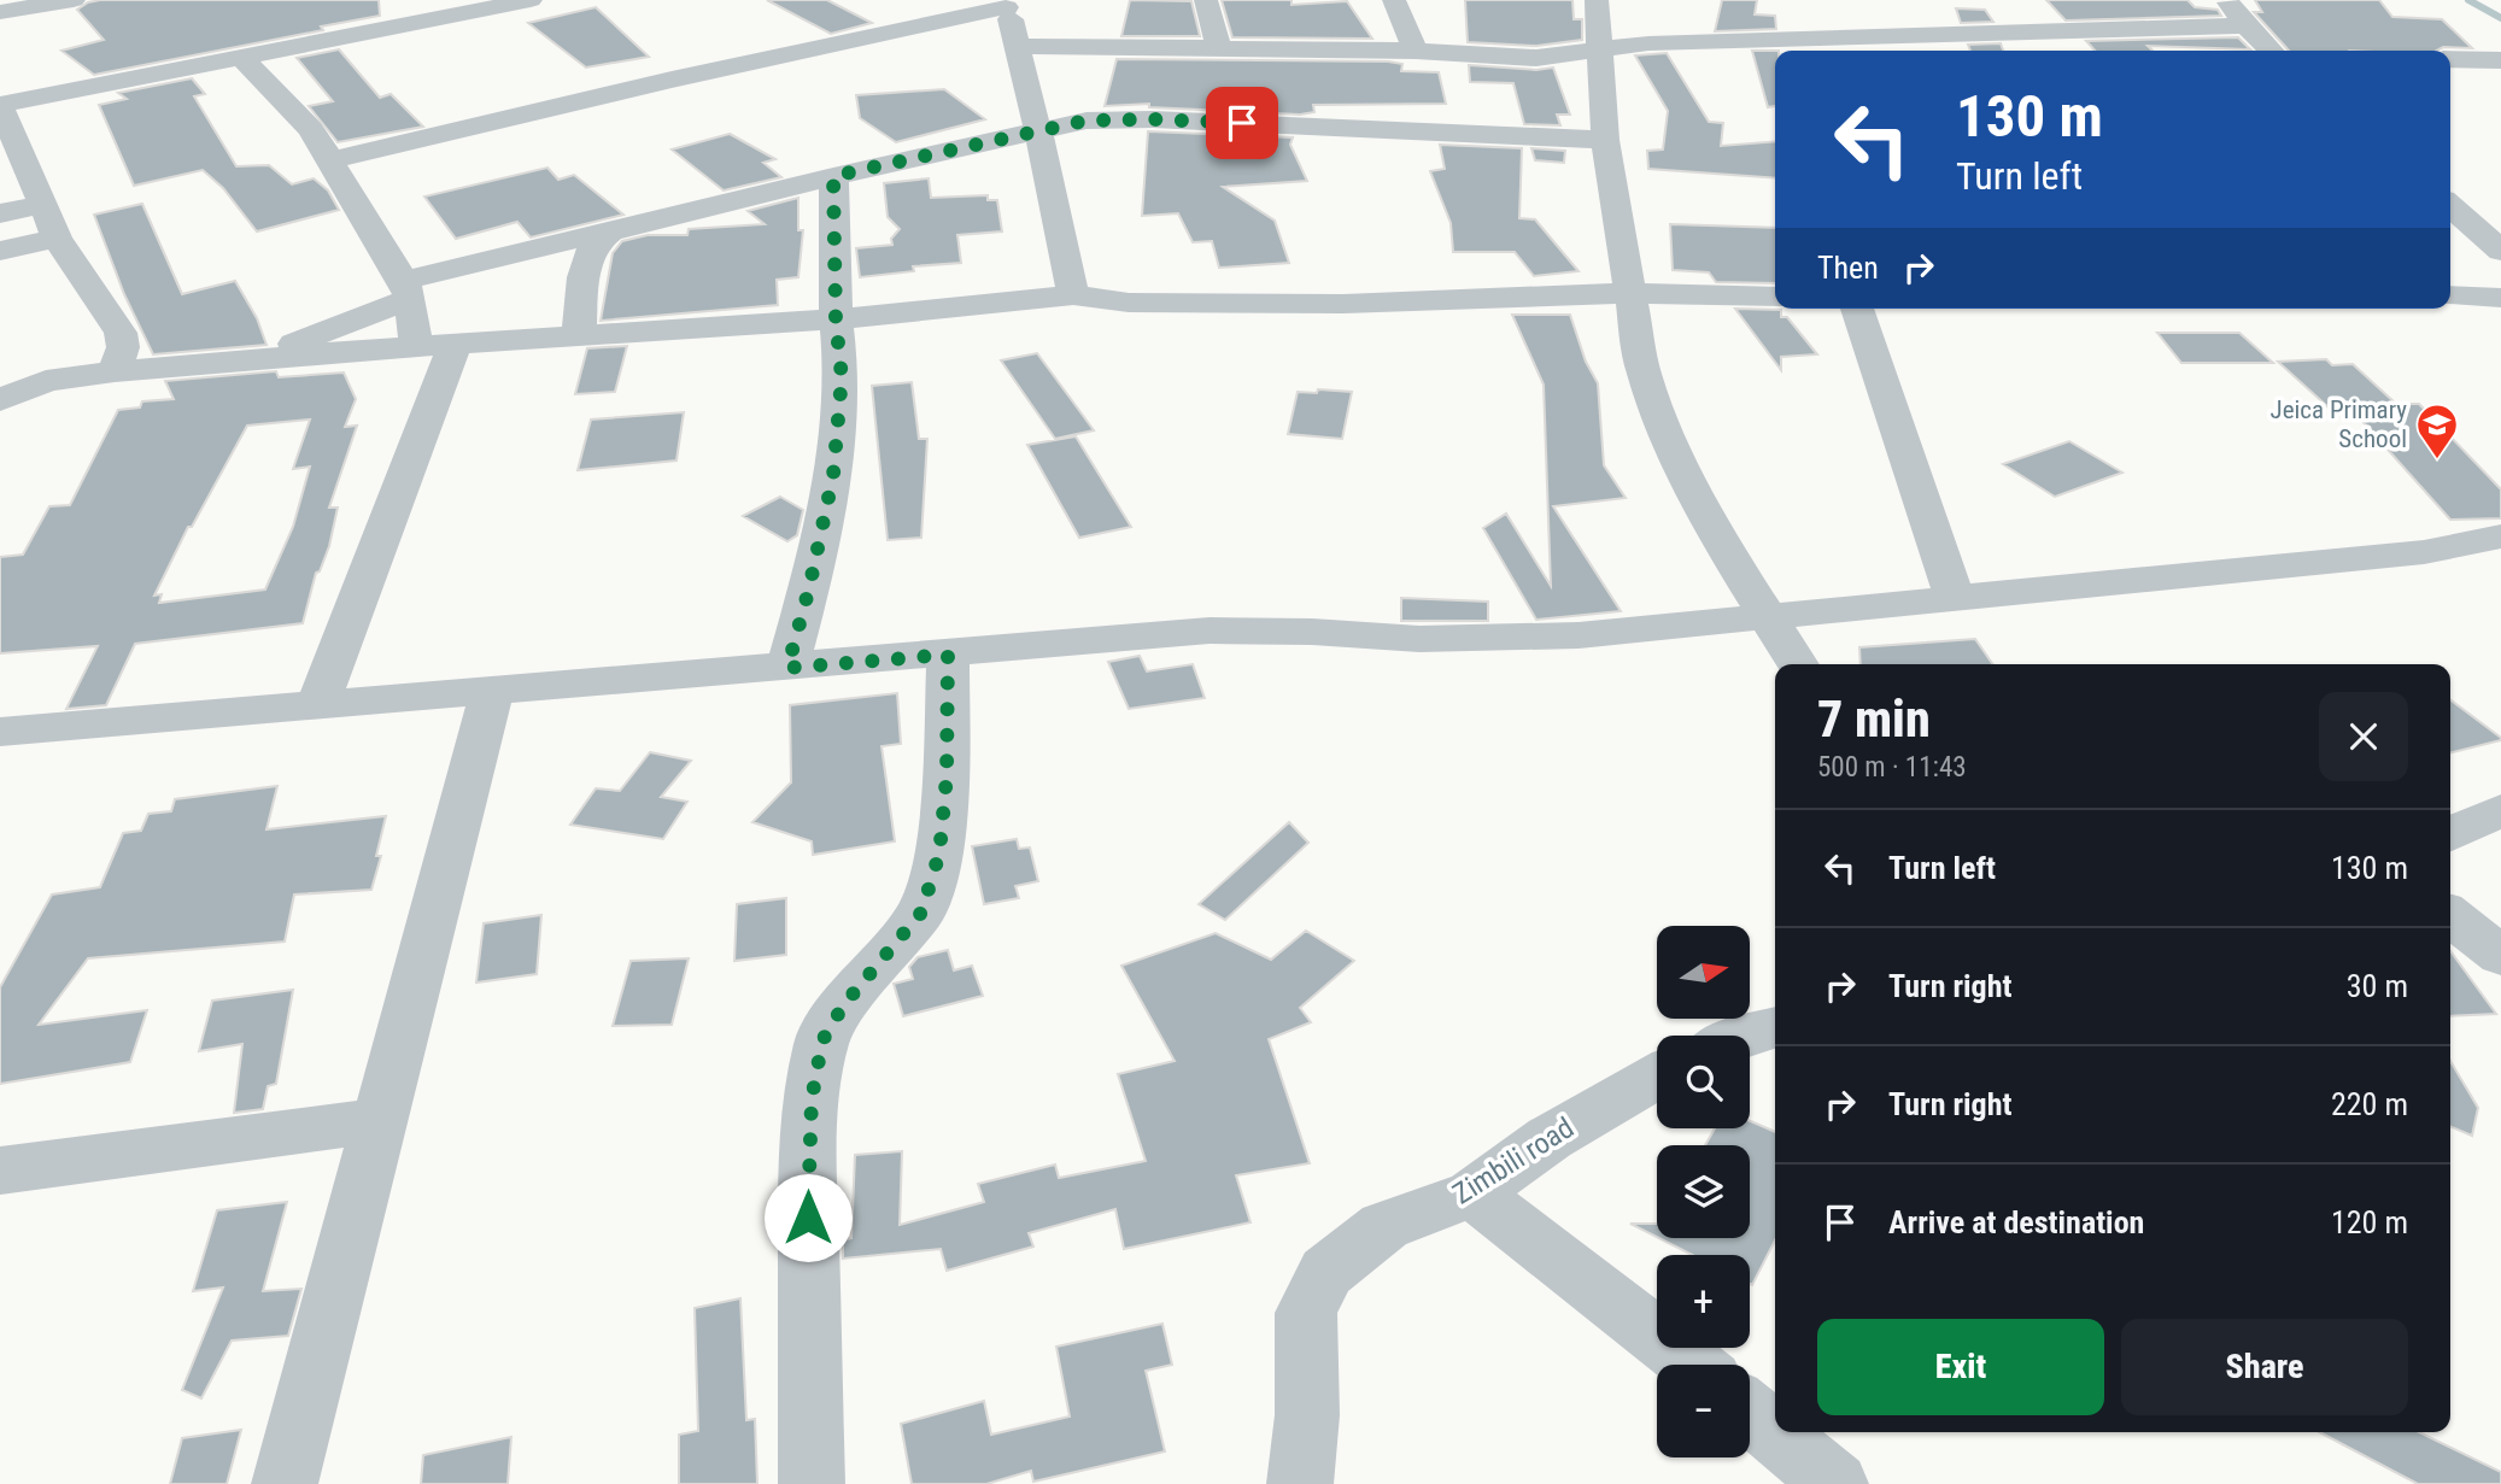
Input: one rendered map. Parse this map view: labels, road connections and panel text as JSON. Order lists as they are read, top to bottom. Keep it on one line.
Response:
{"streets":{"street":["Zimbili road"]},"places":{"school or university":["Jeica Primary School"]},"north":"right","page":{"turn":["130 m","Turn left"],"then":"Then","heading":["7 min","500 m · 11:43"],"list":[{"name":"Turn left","value":"130 m"},{"name":"Turn right","value":"30 m"},{"name":"Turn right","value":"220 m"},{"name":"Arrive at destination","value":"120 m"}],"map_buttons":["+","−"],"buttons":["Exit","Share"]}}
